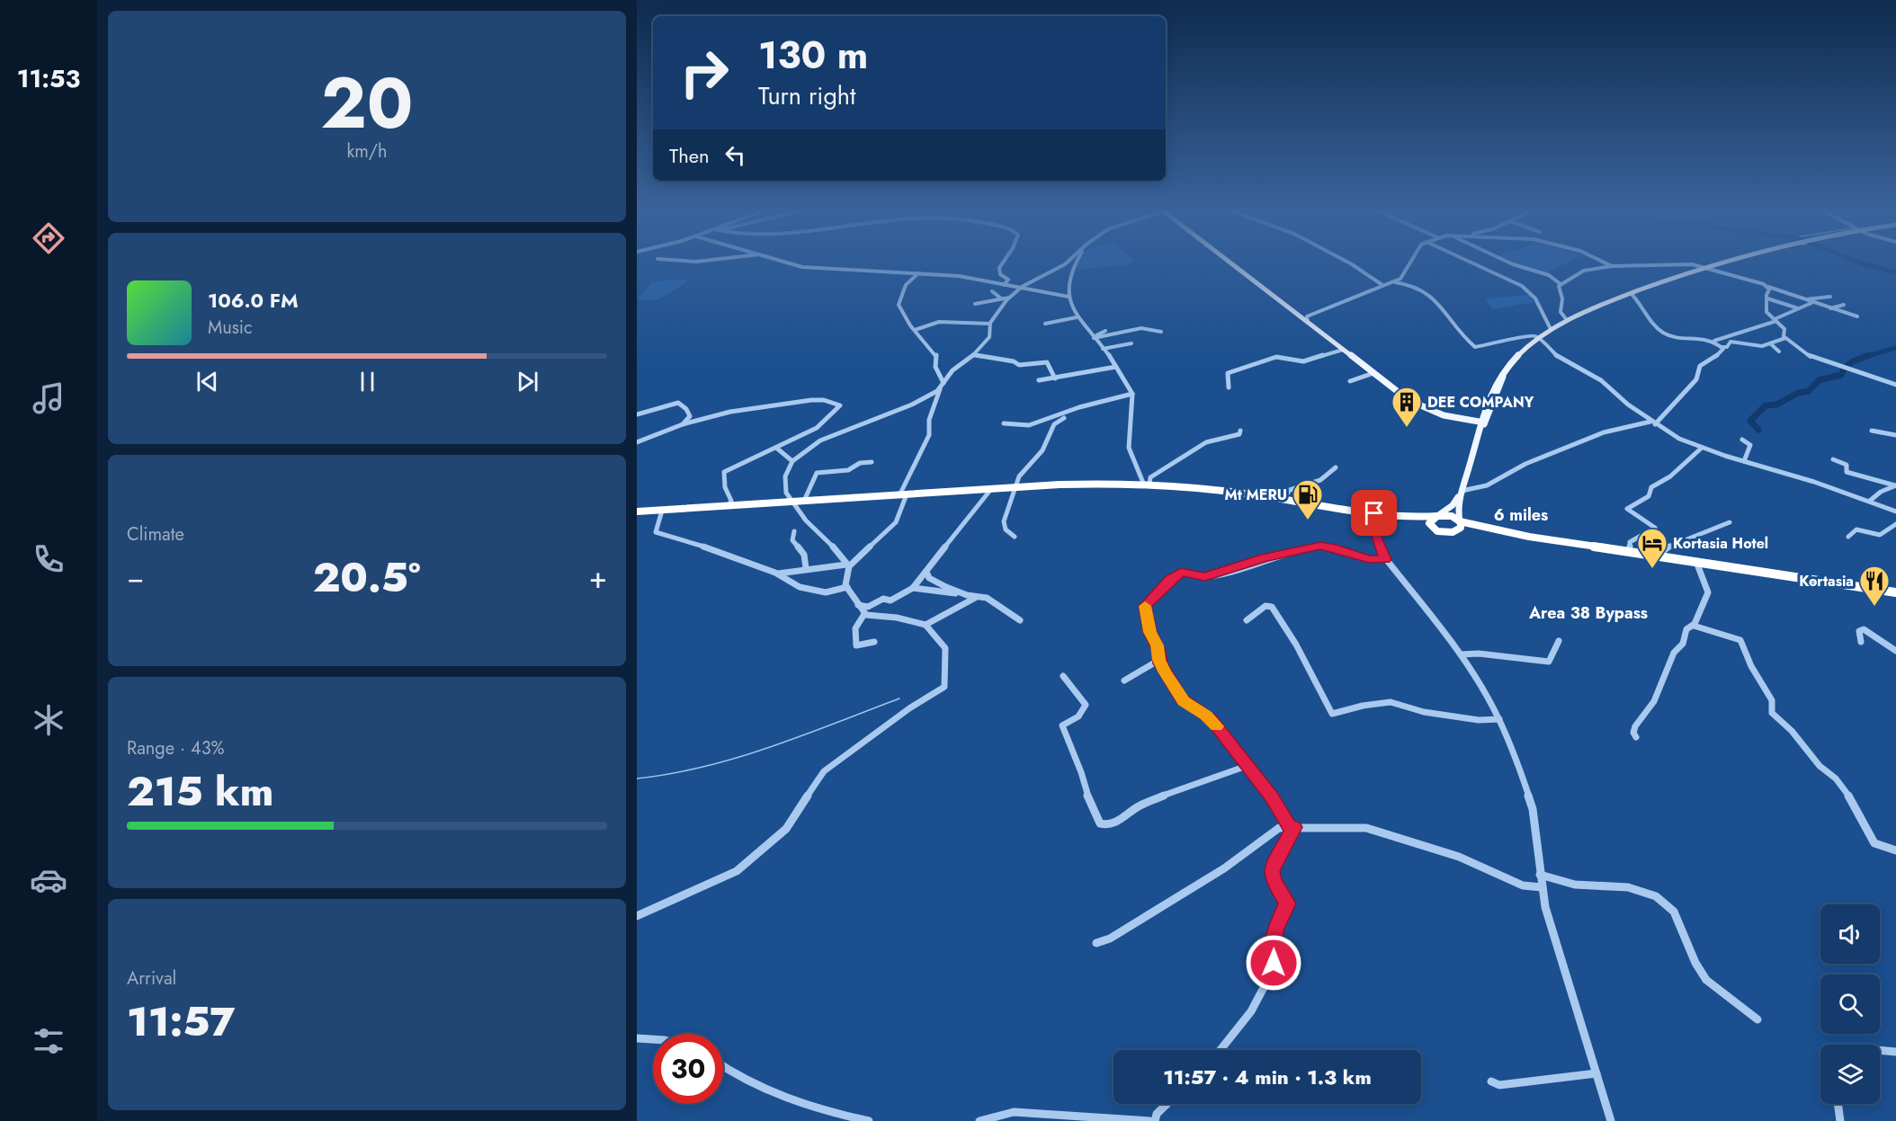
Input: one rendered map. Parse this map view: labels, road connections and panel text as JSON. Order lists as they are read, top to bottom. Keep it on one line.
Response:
{"districts":["6 miles","Area 38 Bypass"],"places":{"building":["DEE COMPANY"],"fuel station":["Mt MERU"],"hotel":["Kortasia Hotel"],"restaurant":["Kortasia"]},"page":{"tabs":"11:53","tile":[["20","km/h"],"Climate",["Range · 43%","215 km"],["Arrival","11:57"]],"turn":["130 m","Turn right"],"then":"Then","song":["106.0 FM","Music"],"heat":["−","20.5°","+"],"limit":"30","trip":"11:57 · 4 min · 1.3 km"}}
